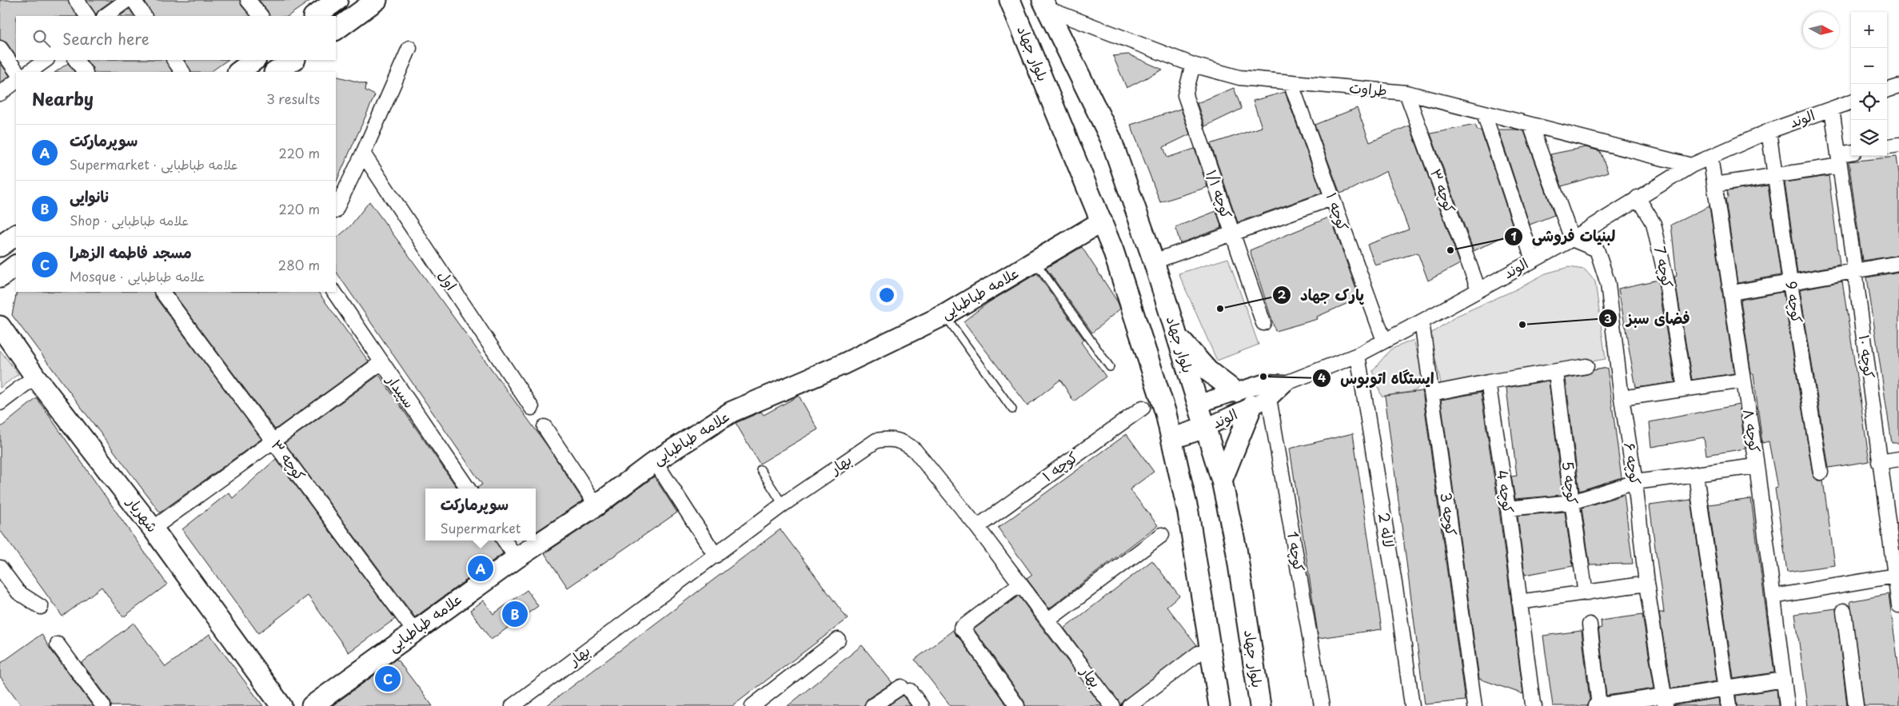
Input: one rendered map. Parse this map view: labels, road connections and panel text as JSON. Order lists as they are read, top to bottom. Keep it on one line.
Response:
{"streets":{"main road":["بلوار جهاد","علامه طباطبایی","شهریار"],"street":["طراوت","الوند","کوچه ۳","کوچه ۱/۱","کوچه ۱","کوچه 7","اول","کوچه 9","کوچه ۱۰","سپیدار","کوچه ۸","کوچه ۶","بهار","کوچه 5","کوچه 4","کوچه 3","لاله 2","کوچه 1"]},"crossings":[["بلوار جهاد","طراوت"],["بلوار جهاد","الوند"],["بلوار جهاد","علامه طباطبایی"],["طراوت","الوند"],["طراوت","کوچه ۳"],["طراوت","کوچه ۱/۱"],["طراوت","کوچه ۱"],["الوند","کوچه ۳"],["الوند","کوچه ۱"],["الوند","کوچه 7"],["الوند","کوچه 9"],["الوند","کوچه ۱۰"],["الوند","کوچه ۸"],["الوند","کوچه ۶"],["الوند","کوچه 3"],["الوند","لاله 2"],["الوند","کوچه 1"],["کوچه ۳","علامه طباطبایی"],["کوچه ۱","بهار"]],"places":["لبنیات فروشی","پارک جهاد","فضای سبز","ایستگاه اتوبوس"],"north":"right","page":{"map_buttons":["+","−"],"search":"Search here","heading":["Nearby","3 results"],"list":[{"mark":"A","name":"سوپرمارکت","note":"Supermarket · علامه طباطبایی","value":"220 m"},{"mark":"B","name":"نانوایی","note":"Shop · علامه طباطبایی","value":"220 m"},{"mark":"C","name":"مسجد فاطمه الزهرا","note":"Mosque · علامه طباطبایی","value":"280 m"}],"popup":["سوپرمارکت","Supermarket"],"pins":["A","B","C"]}}
